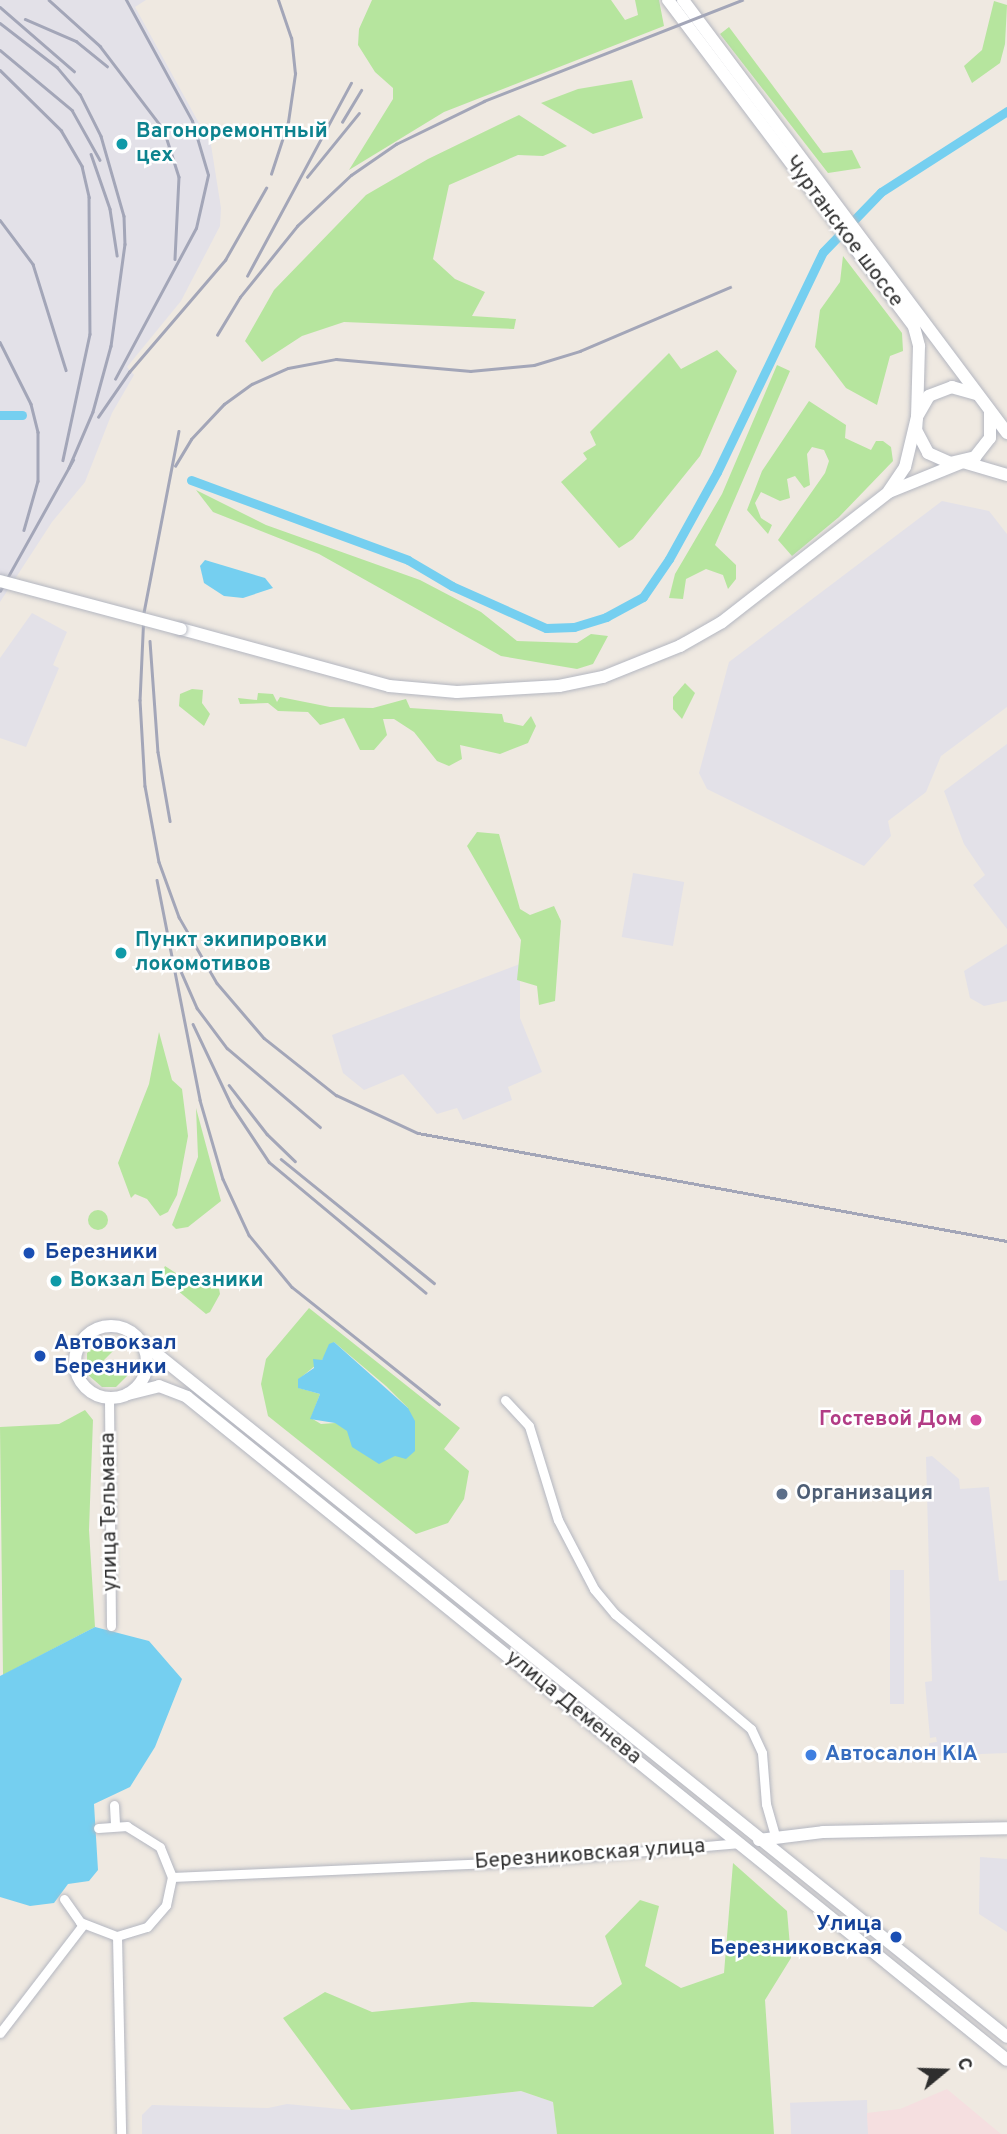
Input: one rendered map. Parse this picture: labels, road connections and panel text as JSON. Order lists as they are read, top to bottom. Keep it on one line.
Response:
{"streets":{"main road":["Чуртанское шоссе","улица Деменева","Березниковская улица"],"street":["улица Тельмана"]},"crossings":[["улица Тельмана","улица Деменева"],["улица Деменева","Березниковская улица"]],"places":["Вагоноремонтный цех","Пункт экипировки локомотивов","Березники","Вокзал Березники","Автовокзал Березники","Гостевой Дом","Организация","Автосалон KIA","Улица Березниковская"],"north":"right"}
